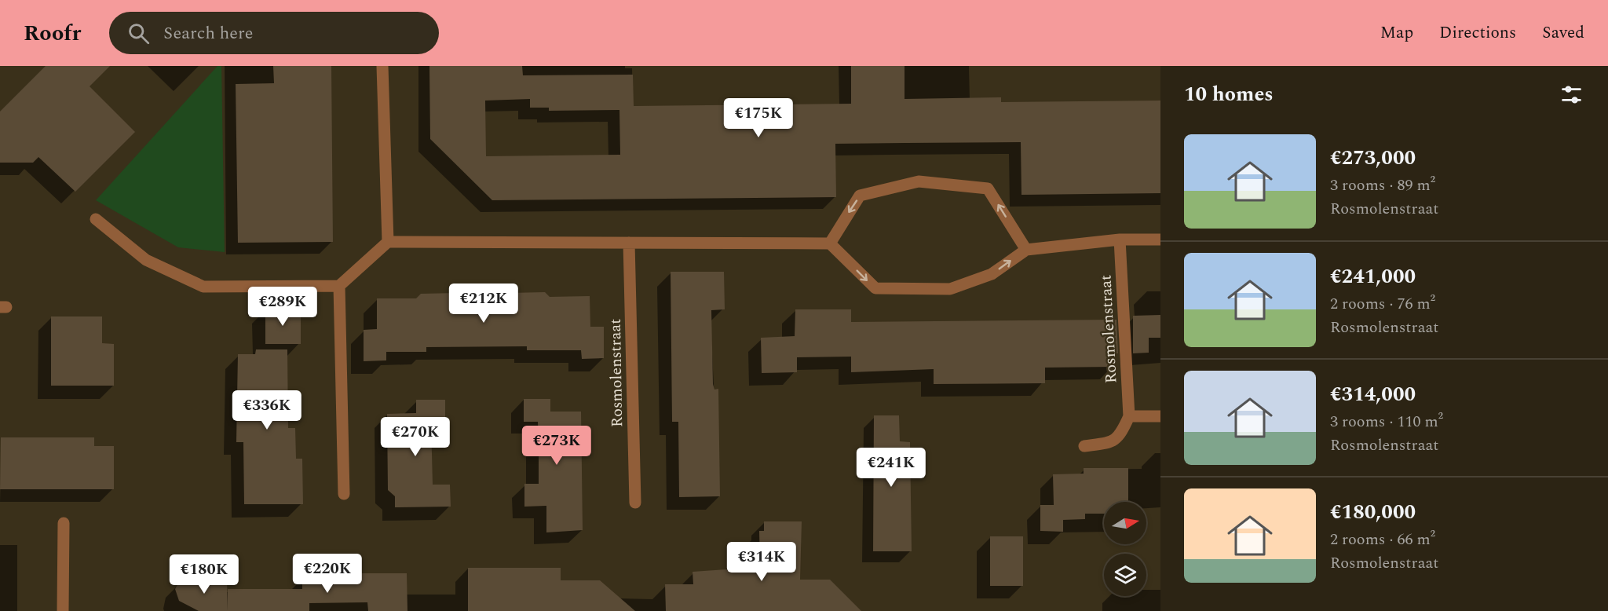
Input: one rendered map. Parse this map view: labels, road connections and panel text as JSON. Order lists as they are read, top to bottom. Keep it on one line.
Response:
{"streets":{"street":["Rosmolenstraat"]},"north":"right","page":{"header":"Roofr","search":"Search here","nav":["Map","Directions","Saved"],"heading":"10 homes","price":["€175K","€212K","€289K","€336K","€270K","€273K","€241K","€314K","€220K","€180K"],"list":[{"name":"€273,000","note":"3 rooms · 89 m² · Rosmolenstraat"},{"name":"€241,000","note":"2 rooms · 76 m² · Rosmolenstraat"},{"name":"€314,000","note":"3 rooms · 110 m² · Rosmolenstraat"},{"name":"€180,000","note":"2 rooms · 66 m² · Rosmolenstraat"}]}}
